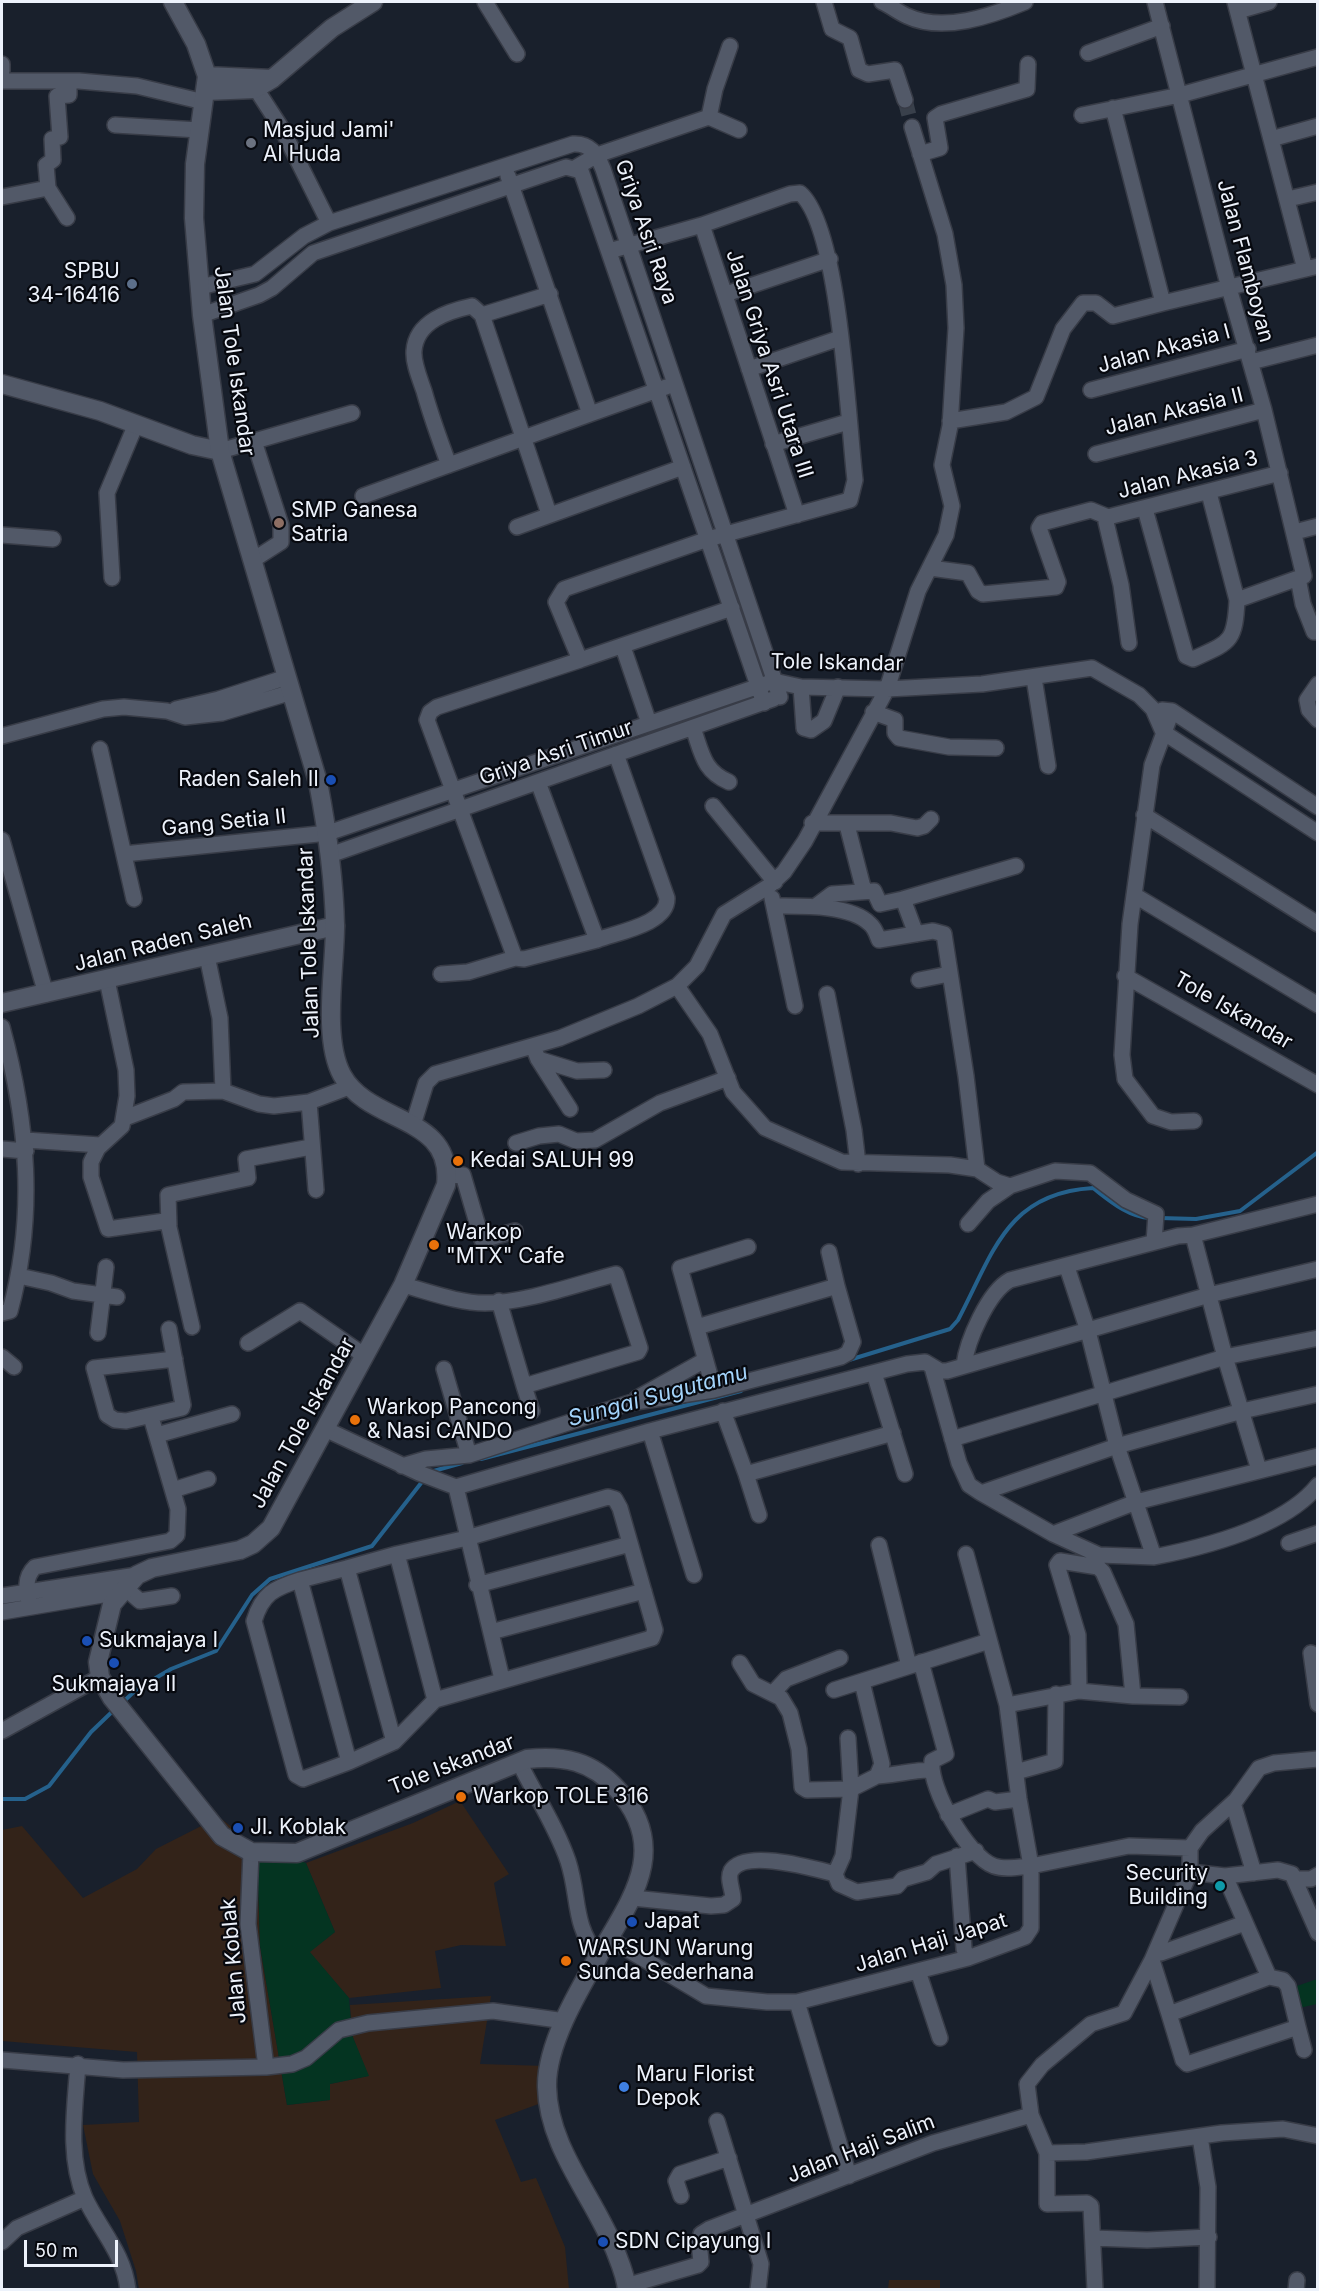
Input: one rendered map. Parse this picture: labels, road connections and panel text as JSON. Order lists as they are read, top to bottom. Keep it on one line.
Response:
{"streets":{"main road":["Jalan Tole Iskandar","Tole Iskandar","Jalan Raden Saleh"],"street":["Griya Asri Raya","Jalan Flamboyan","Jalan Akasia I","Jalan Griya Asri Utara III","Jalan Akasia II","Jalan Akasia 3","Griya Asri Timur","Gang Setia II","Jalan Haji Japat","Jalan Koblak","Jalan Haji Salim"]},"crossings":[["Griya Asri Raya","Jalan Tole Iskandar"],["Griya Asri Raya","Tole Iskandar"],["Griya Asri Raya","Griya Asri Timur"],["Jalan Flamboyan","Jalan Akasia I"],["Jalan Flamboyan","Jalan Akasia II"],["Jalan Flamboyan","Jalan Akasia 3"],["Jalan Tole Iskandar","Tole Iskandar"],["Jalan Tole Iskandar","Griya Asri Timur"],["Jalan Tole Iskandar","Gang Setia II"],["Jalan Tole Iskandar","Jalan Raden Saleh"],["Tole Iskandar","Griya Asri Timur"],["Tole Iskandar","Gang Setia II"],["Tole Iskandar","Jalan Haji Japat"],["Tole Iskandar","Jalan Koblak"],["Tole Iskandar","Jalan Haji Salim"]],"water":["Sungai Sugutamu"],"places":["Masjud Jami' Al Huda","SPBU 34-16416","SMP Ganesa Satria","Raden Saleh II","Kedai SALUH 99","Warkop \"MTX\" Cafe","Warkop Pancong & Nasi CANDO","Sukmajaya I","Sukmajaya II","Warkop TOLE 316","Jl. Koblak","Security Building","Japat","WARSUN Warung Sunda Sederhana","Maru Florist Depok","SDN Cipayung I"],"scale_bar":"50 m"}
